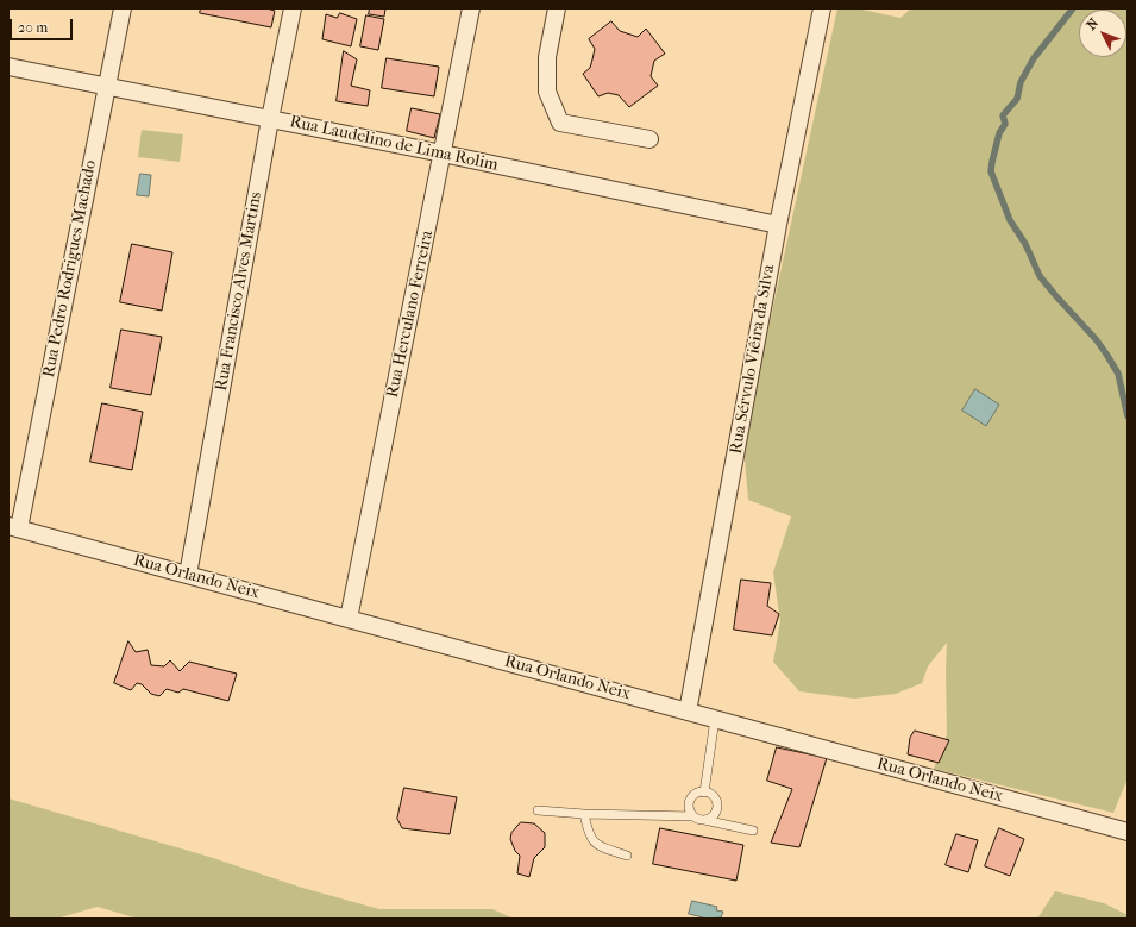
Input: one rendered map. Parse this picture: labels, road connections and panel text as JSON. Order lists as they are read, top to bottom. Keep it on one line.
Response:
{"streets":{"street":["Rua Laudelino de Lima Rolim","Rua Pedro Rodrigues Machado","Rua Francisco Alves Martins","Rua Herculano Ferreira","Rua Sérvulo Viêira da Silva","Rua Orlando Neix"]},"crossings":[["Rua Laudelino de Lima Rolim","Rua Pedro Rodrigues Machado"],["Rua Laudelino de Lima Rolim","Rua Francisco Alves Martins"],["Rua Laudelino de Lima Rolim","Rua Herculano Ferreira"],["Rua Laudelino de Lima Rolim","Rua Sérvulo Viêira da Silva"],["Rua Pedro Rodrigues Machado","Rua Orlando Neix"],["Rua Francisco Alves Martins","Rua Orlando Neix"],["Rua Herculano Ferreira","Rua Orlando Neix"],["Rua Sérvulo Viêira da Silva","Rua Orlando Neix"]],"scale_bar":"20 m","north":"top left"}
